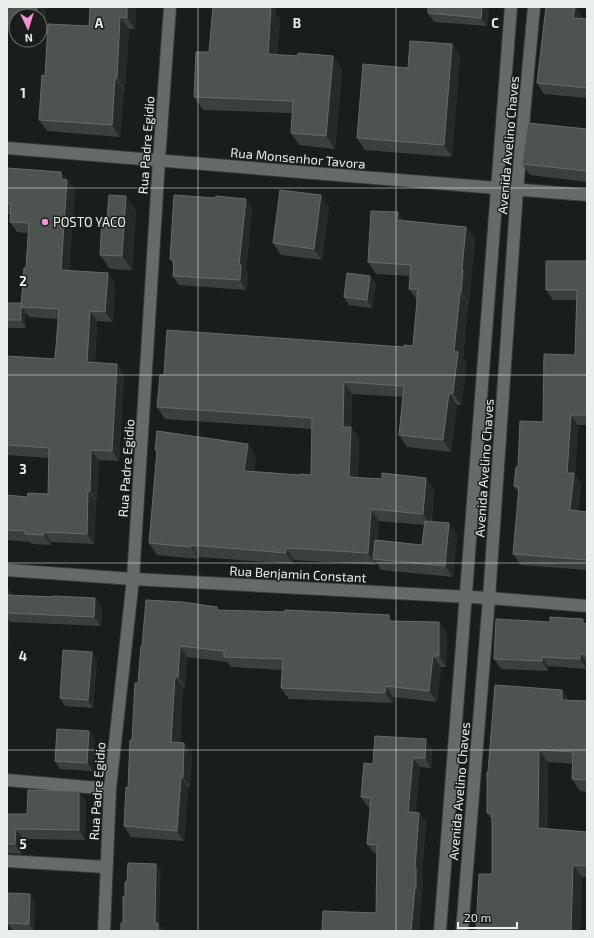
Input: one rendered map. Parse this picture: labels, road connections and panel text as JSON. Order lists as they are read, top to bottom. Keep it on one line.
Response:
{"streets":{"street":["Rua Padre Egidio","Avenida Avelino Chaves","Rua Monsenhor Tavora","Rua Benjamin Constant"]},"crossings":[["Rua Padre Egidio","Rua Monsenhor Tavora"],["Rua Padre Egidio","Rua Benjamin Constant"],["Avenida Avelino Chaves","Rua Monsenhor Tavora"],["Avenida Avelino Chaves","Rua Benjamin Constant"]],"places":["POSTO YACO"],"scale_bar":"20 m","north":"bottom","grid":{"columns":["A","B","C"],"rows":["1","2","3","4","5"]}}
